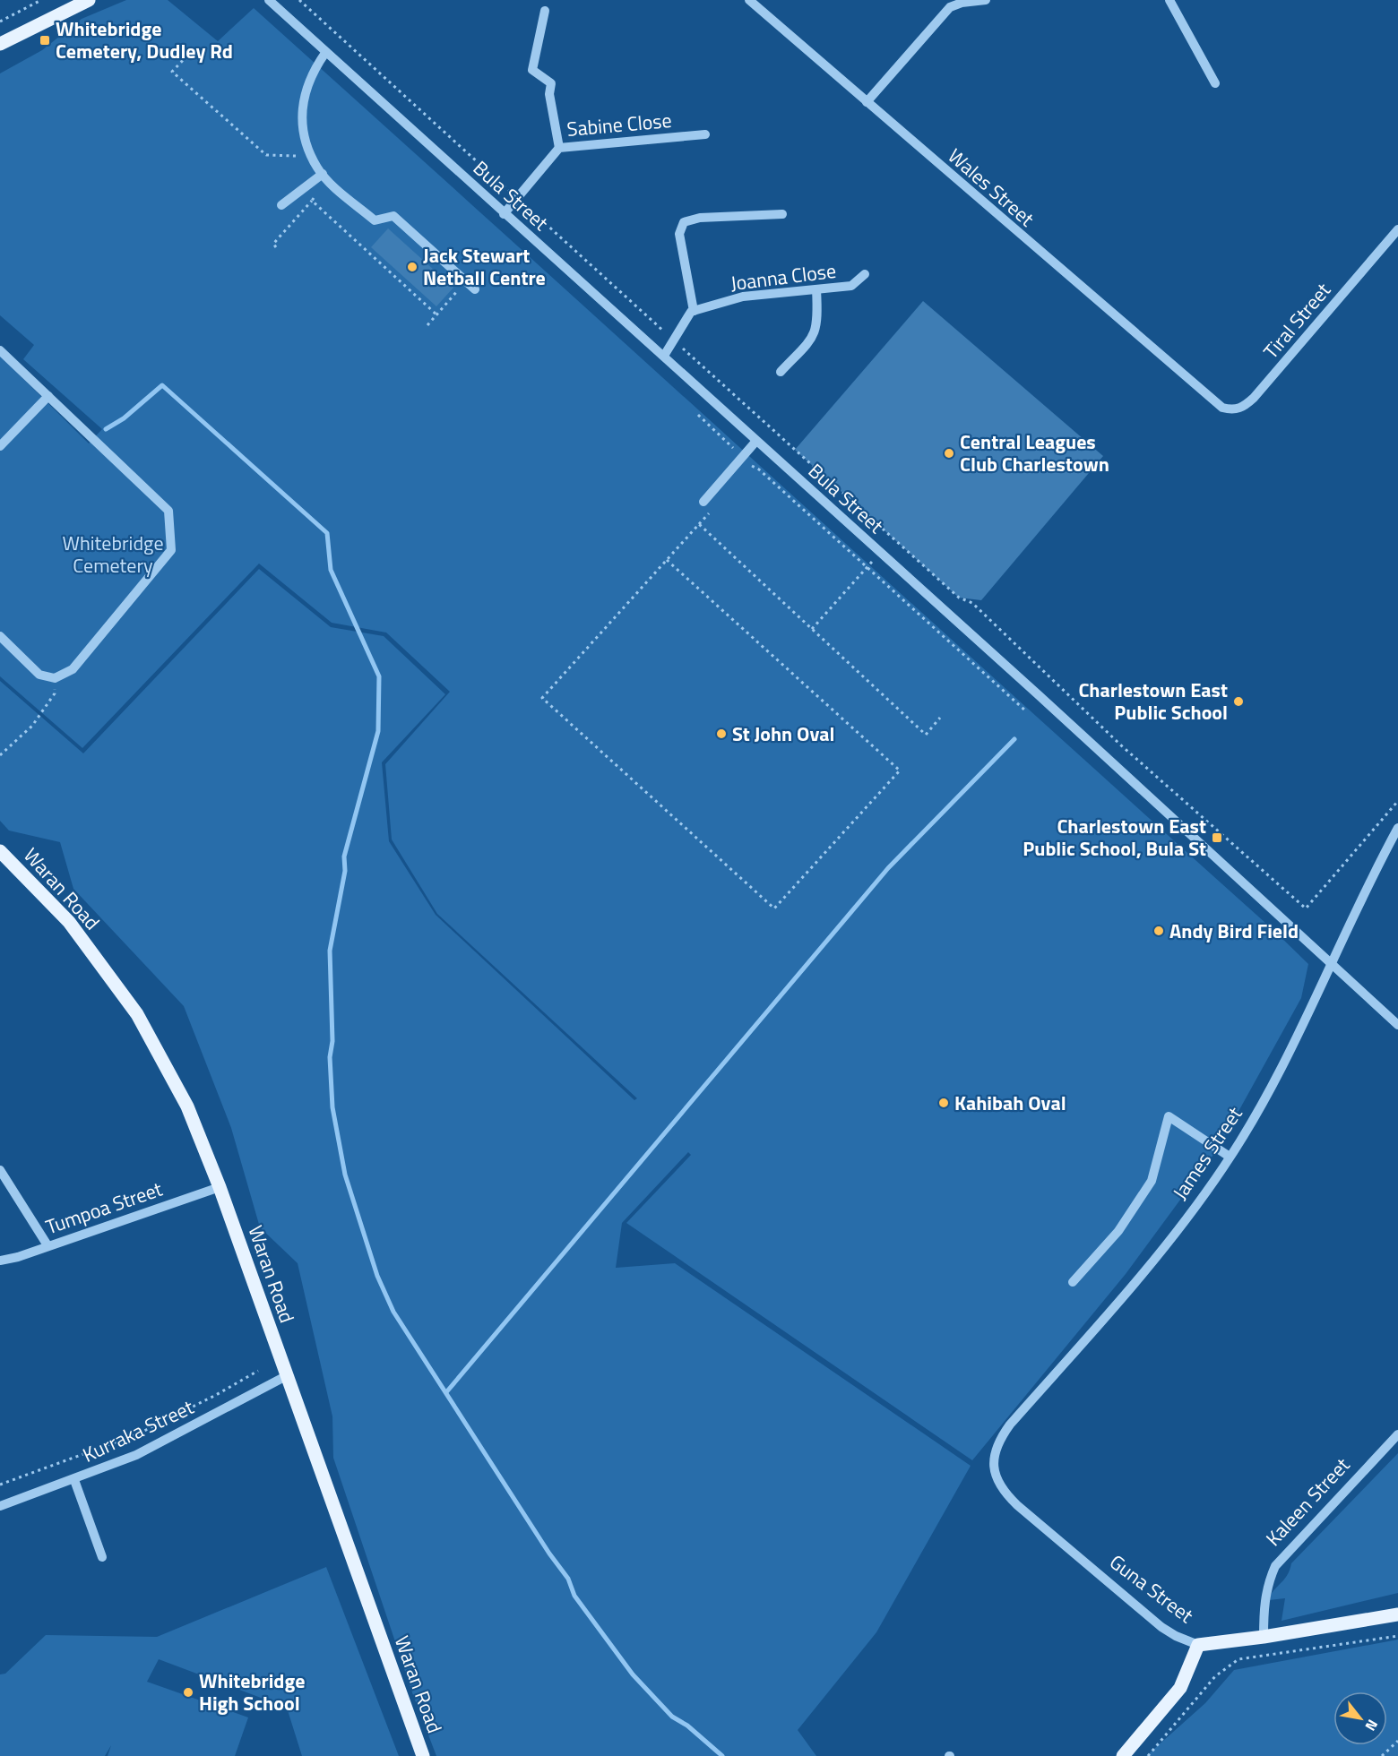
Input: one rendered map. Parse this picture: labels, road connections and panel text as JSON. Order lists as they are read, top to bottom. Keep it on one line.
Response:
{"streets":{"main road":["Waran Road","Guna Street"],"street":["Sabine Close","Wales Street","Bula Street","Joanna Close","Tiral Street","James Street","Tumpoa Street","Kurraka Street","Kaleen Street"]},"crossings":[["Sabine Close","Bula Street"],["Wales Street","Tiral Street"],["Bula Street","James Street"],["Waran Road","Tumpoa Street"],["Waran Road","Kurraka Street"],["James Street","Guna Street"],["Kaleen Street","Guna Street"]],"parks":["Whitebridge Cemetery"],"places":{"transit":["Whitebridge Cemetery, Dudley Rd","Charlestown East Public School, Bula St"],"other":["Jack Stewart Netball Centre","Central Leagues Club Charlestown","Charlestown East Public School","St John Oval","Andy Bird Field","Kahibah Oval","Whitebridge High School"]},"north":"bottom right"}
